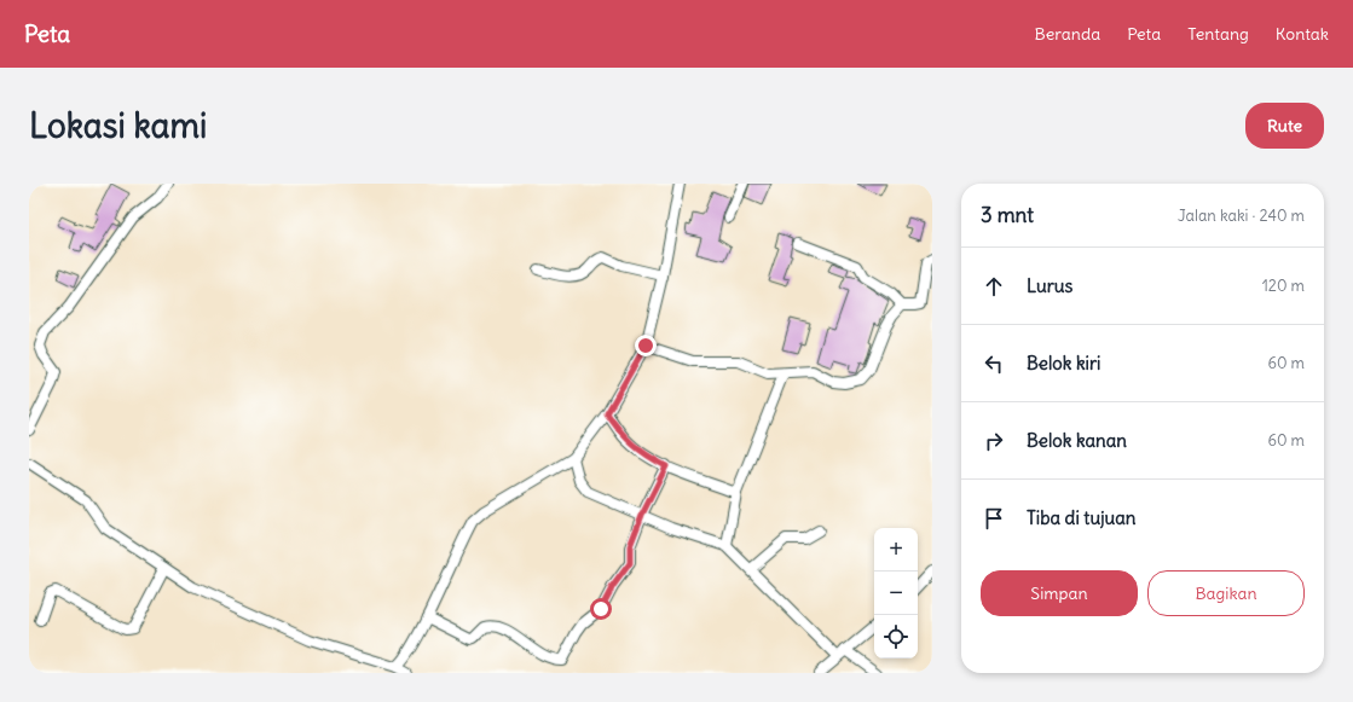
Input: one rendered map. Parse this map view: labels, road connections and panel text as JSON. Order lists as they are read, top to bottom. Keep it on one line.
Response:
{"page":{"header":"Peta","nav":["Beranda","Peta","Tentang","Kontak"],"buttons":["Rute",["Simpan","Bagikan"]],"title":"Lokasi kami","heading":["3 mnt","Jalan kaki · 240 m"],"list":[["Lurus","120 m"],["Belok kiri","60 m"],["Belok kanan","60 m"],"Tiba di tujuan"],"map_buttons":["+","−"]}}
